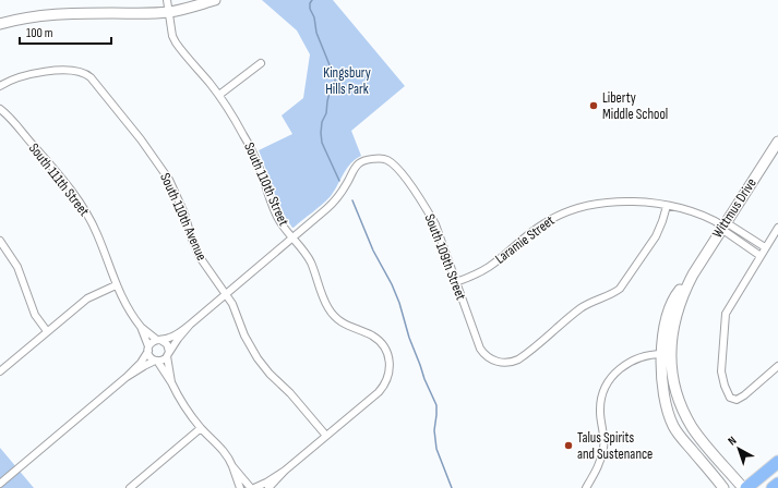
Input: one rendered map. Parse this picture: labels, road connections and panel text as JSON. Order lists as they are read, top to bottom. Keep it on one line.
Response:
{"streets":{"street":["South 111th Street","South 110th Street","Wittmus Drive","South 110th Avenue","Laramie Street","South 109th Street"]},"crossings":[["South 110th Street","South 110th Avenue"],["South 110th Street","South 109th Street"],["Wittmus Drive","Laramie Street"],["Laramie Street","South 109th Street"]],"parks":["Kingsbury Hills Park"],"places":["Liberty Middle School","Talus Spirits and Sustenance"],"scale_bar":"100 m","north":"top left"}
